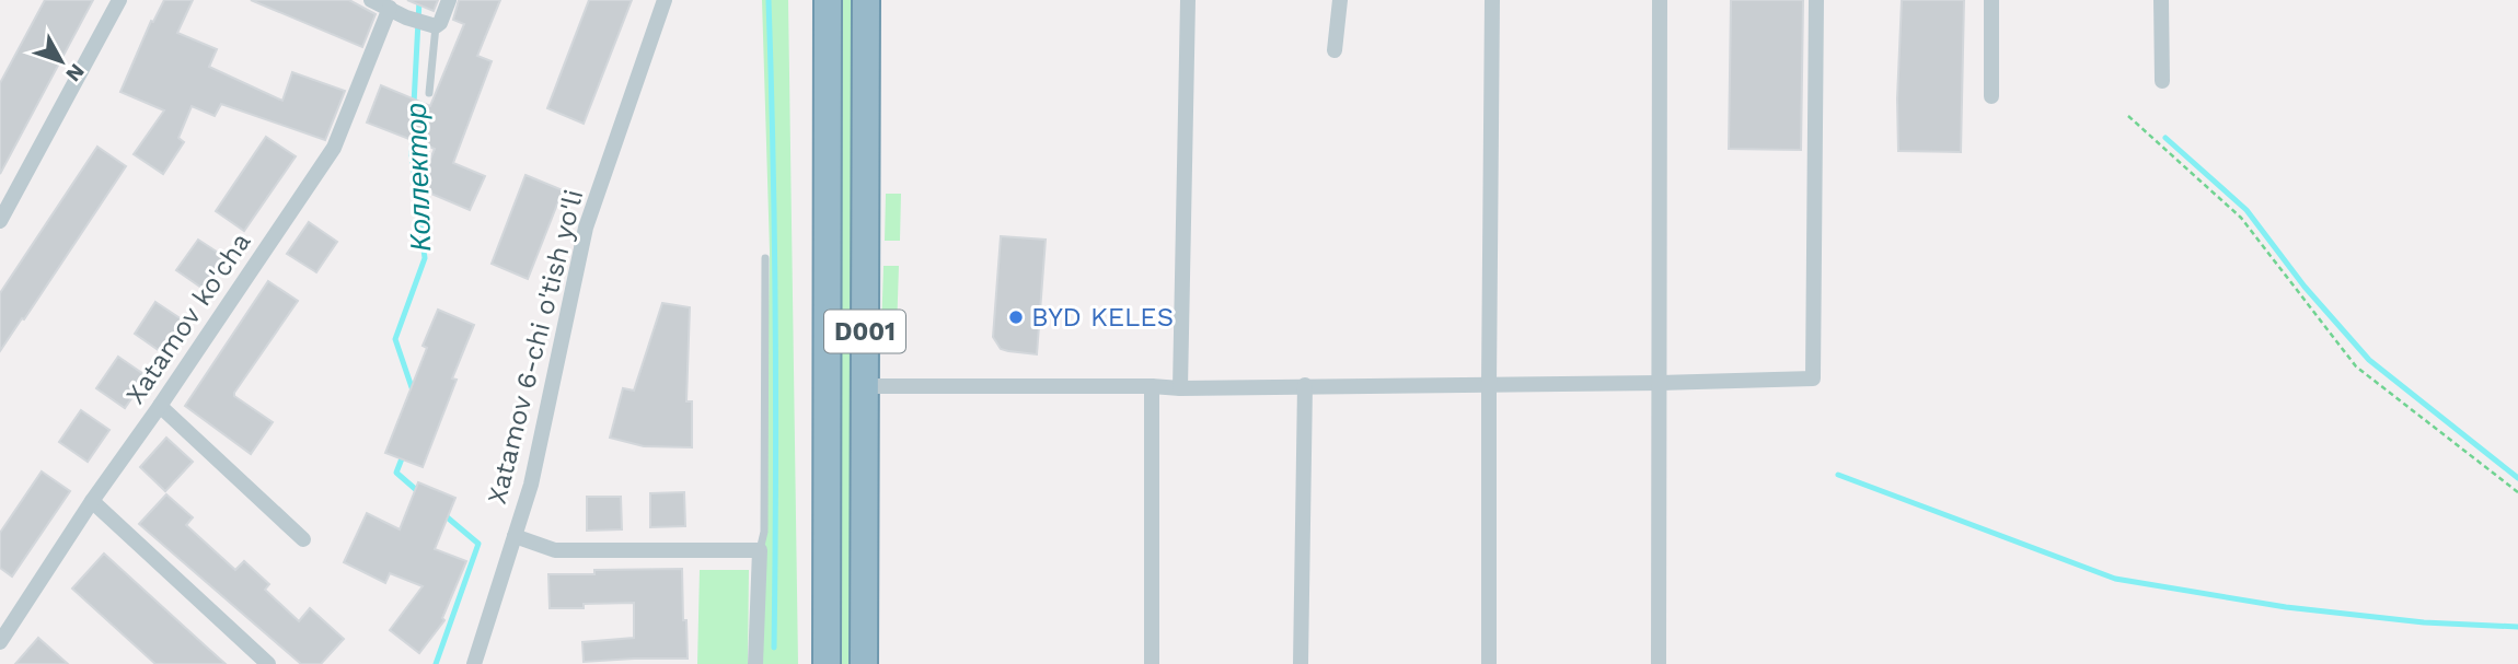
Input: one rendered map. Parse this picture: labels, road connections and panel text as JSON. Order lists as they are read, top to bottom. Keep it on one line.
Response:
{"streets":{"highway":["D001"],"street":["Xatamov ko'cha","Xatamov 6-chi o'tish yo'li"]},"water":["Коллектор"],"places":["BYD KELES"],"north":"bottom right"}
